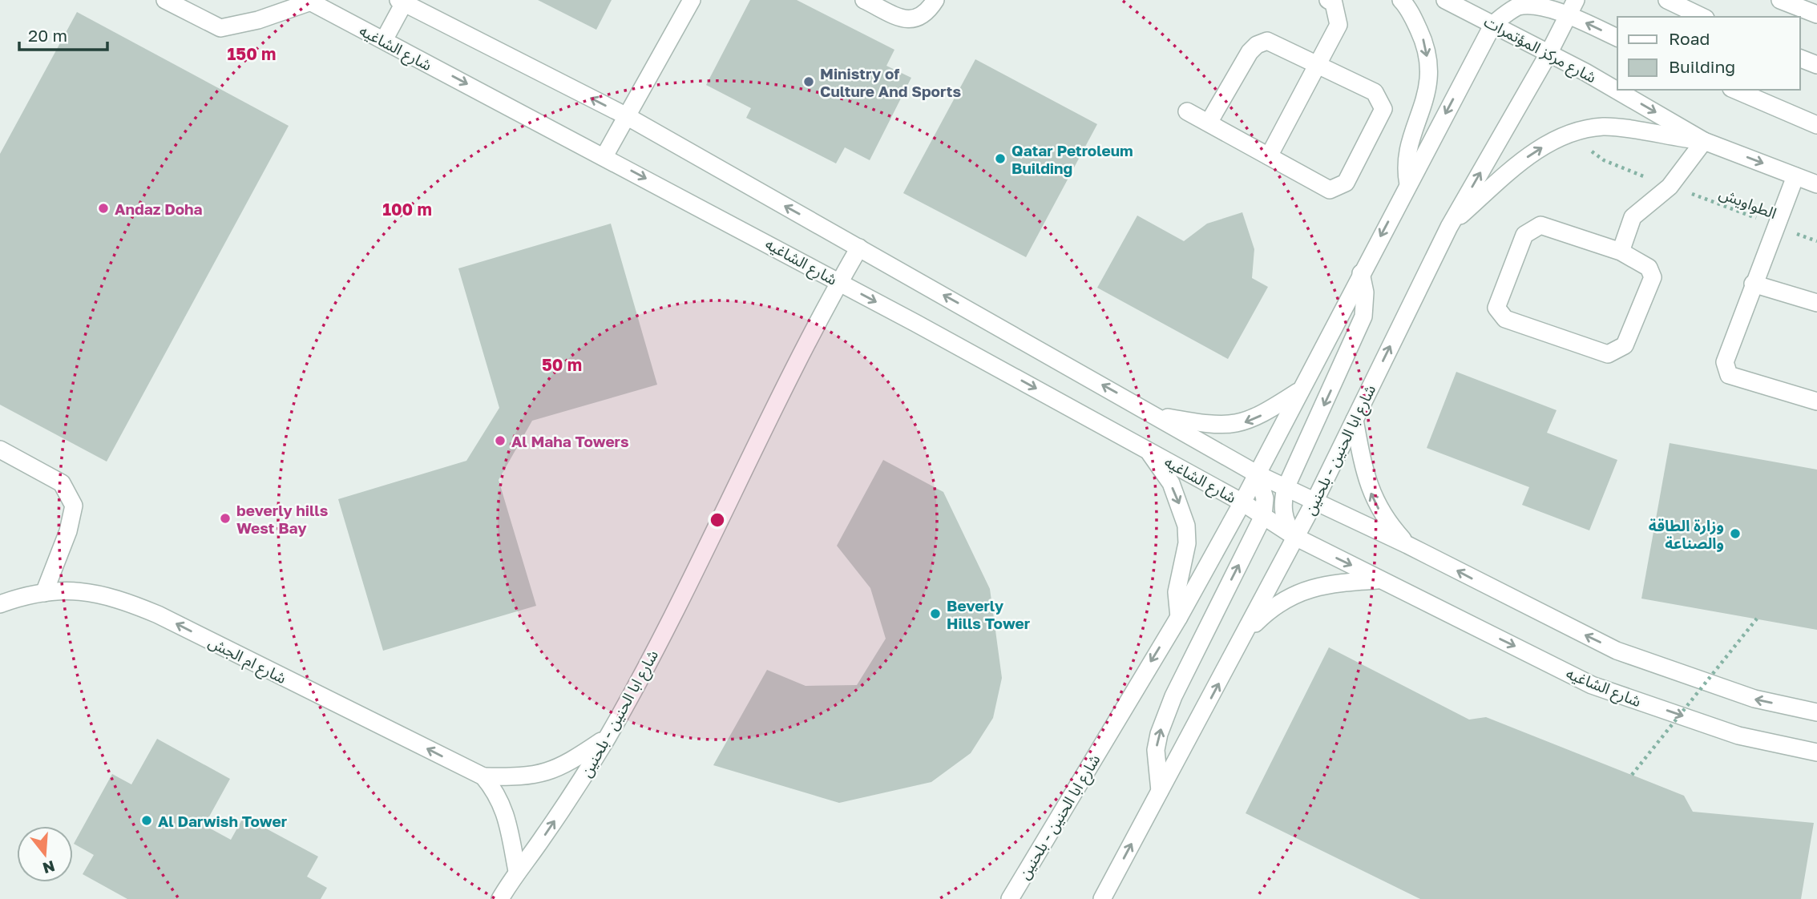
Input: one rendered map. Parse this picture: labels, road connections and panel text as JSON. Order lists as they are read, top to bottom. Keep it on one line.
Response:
{"streets":{"street":["شارع الشاغيه","شارع مركز المؤتمرات","شارع ابا الحنين - بلحنين","شارع ام الجش"],"path":["الطواويش"]},"crossings":[["شارع الشاغيه","شارع ابا الحنين - بلحنين"],["شارع مركز المؤتمرات","شارع ابا الحنين - بلحنين"],["شارع ابا الحنين - بلحنين","شارع ام الجش"]],"one_way":["شارع ام الجش"],"places":["Ministry of Culture And Sports","Qatar Petroleum Building","Andaz Doha","Al Maha Towers","beverly hills West Bay","وزارة الطاقة والصناعة","Beverly Hills Tower","Al Darwish Tower"],"legend":["Road","Building"],"scale_bar":"20 m","north":"bottom","rings":["150 m","100 m","50 m"]}
